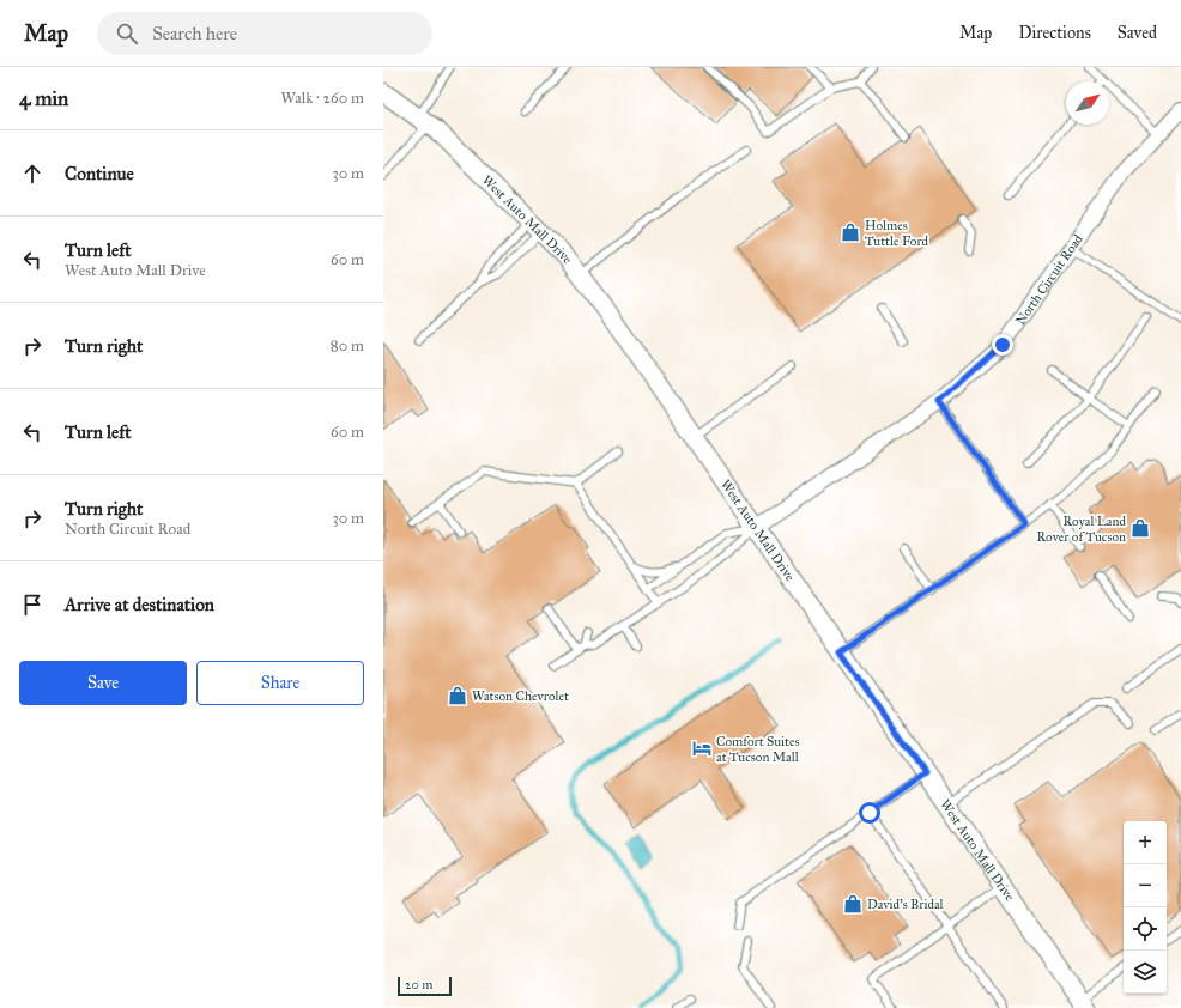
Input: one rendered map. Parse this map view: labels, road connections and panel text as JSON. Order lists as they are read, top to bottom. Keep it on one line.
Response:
{"streets":{"street":["West Auto Mall Drive","North Circuit Road"]},"crossings":[["West Auto Mall Drive","North Circuit Road"]],"places":{"shop":["Holmes Tuttle Ford","Royal Land Rover of Tucson","Watson Chevrolet","David's Bridal"],"hotel":["Comfort Suites at Tucson Mall"]},"scale_bar":"20 m","north":"top right","page":{"header":"Map","search":"Search here","nav":["Map","Directions","Saved"],"heading":["4 min","Walk · 260 m"],"list":[["Continue","30 m"],["Turn left","West Auto Mall Drive","60 m"],["Turn right","80 m"],["Turn left","60 m"],["Turn right","North Circuit Road","30 m"],"Arrive at destination"],"buttons":["Save","Share"],"map_buttons":["+","−"],"scale":"20 m"}}
